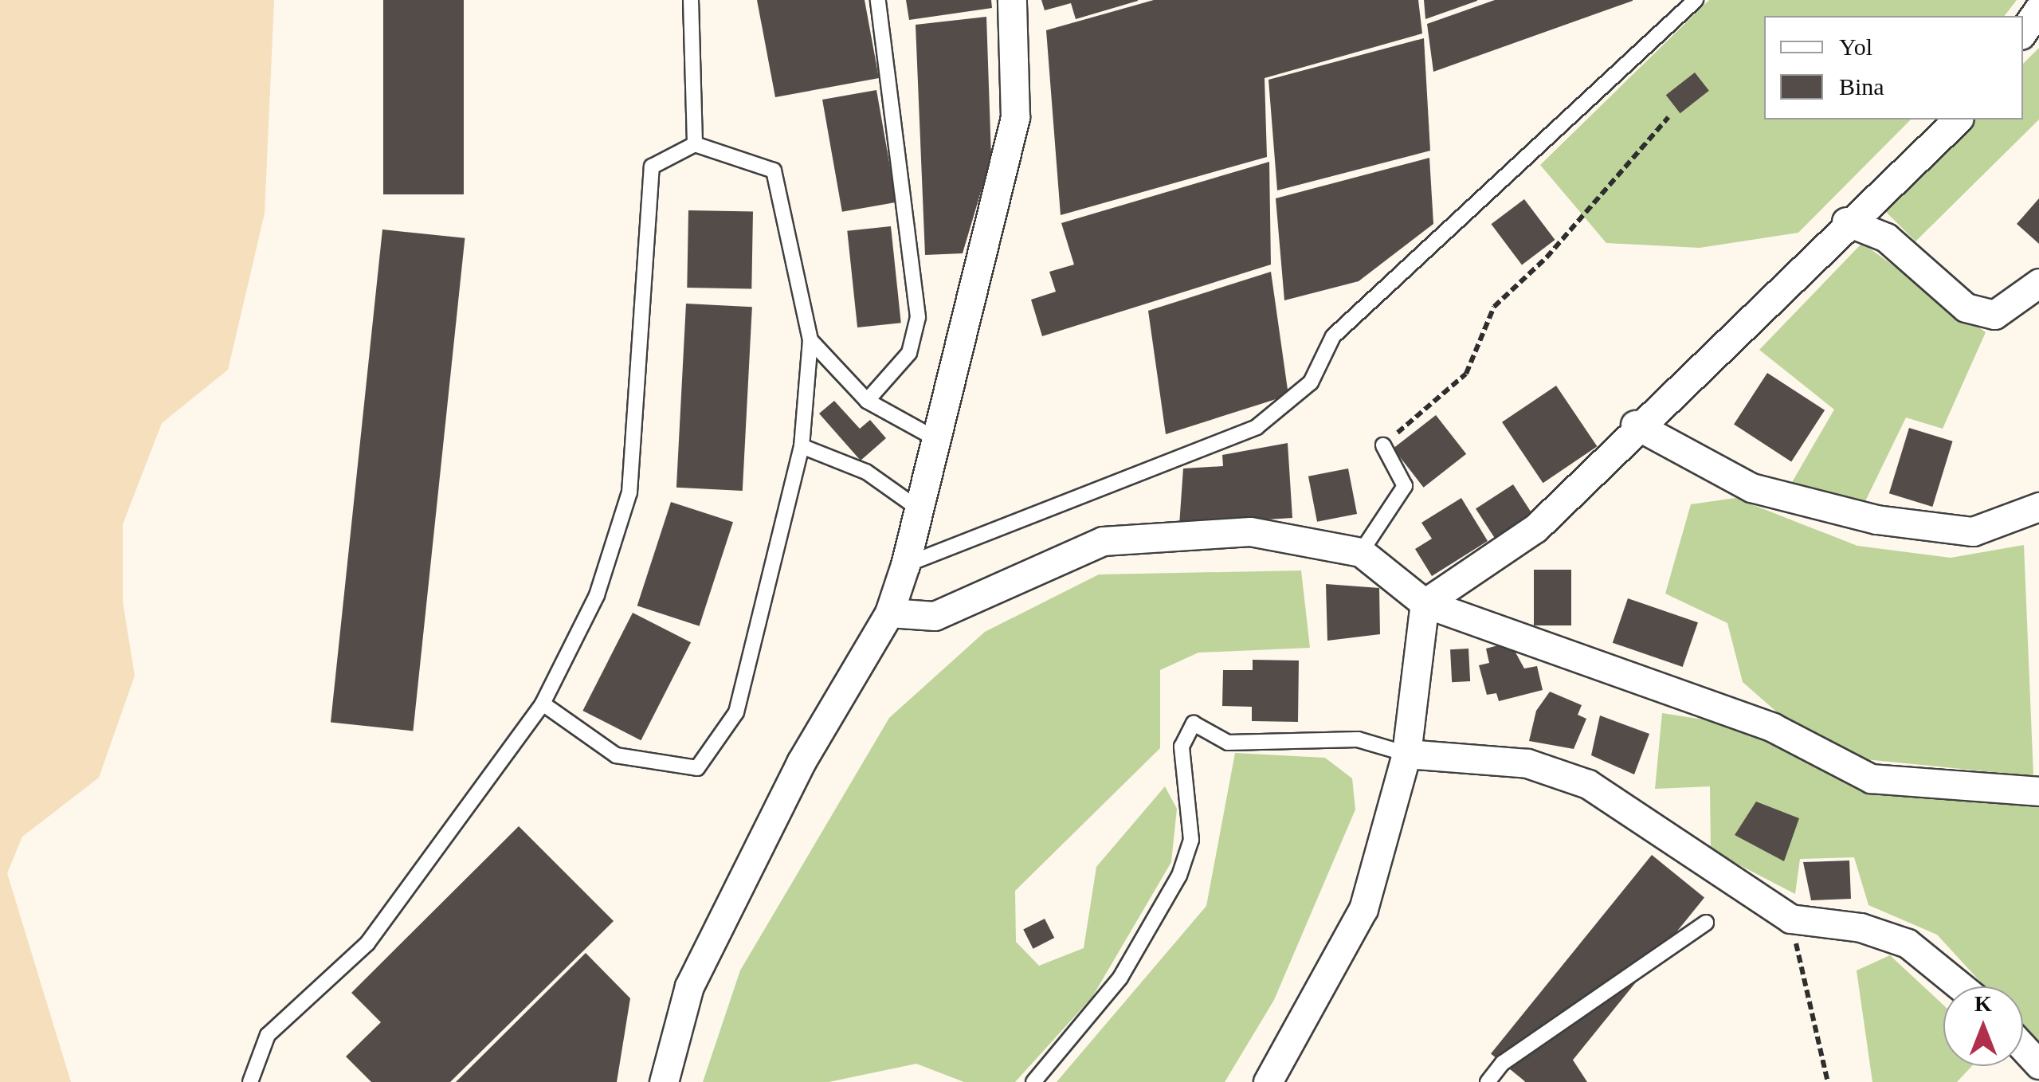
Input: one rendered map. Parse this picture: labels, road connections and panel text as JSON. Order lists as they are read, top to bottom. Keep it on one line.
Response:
{"legend":["Yol","Bina"],"north":"top"}
